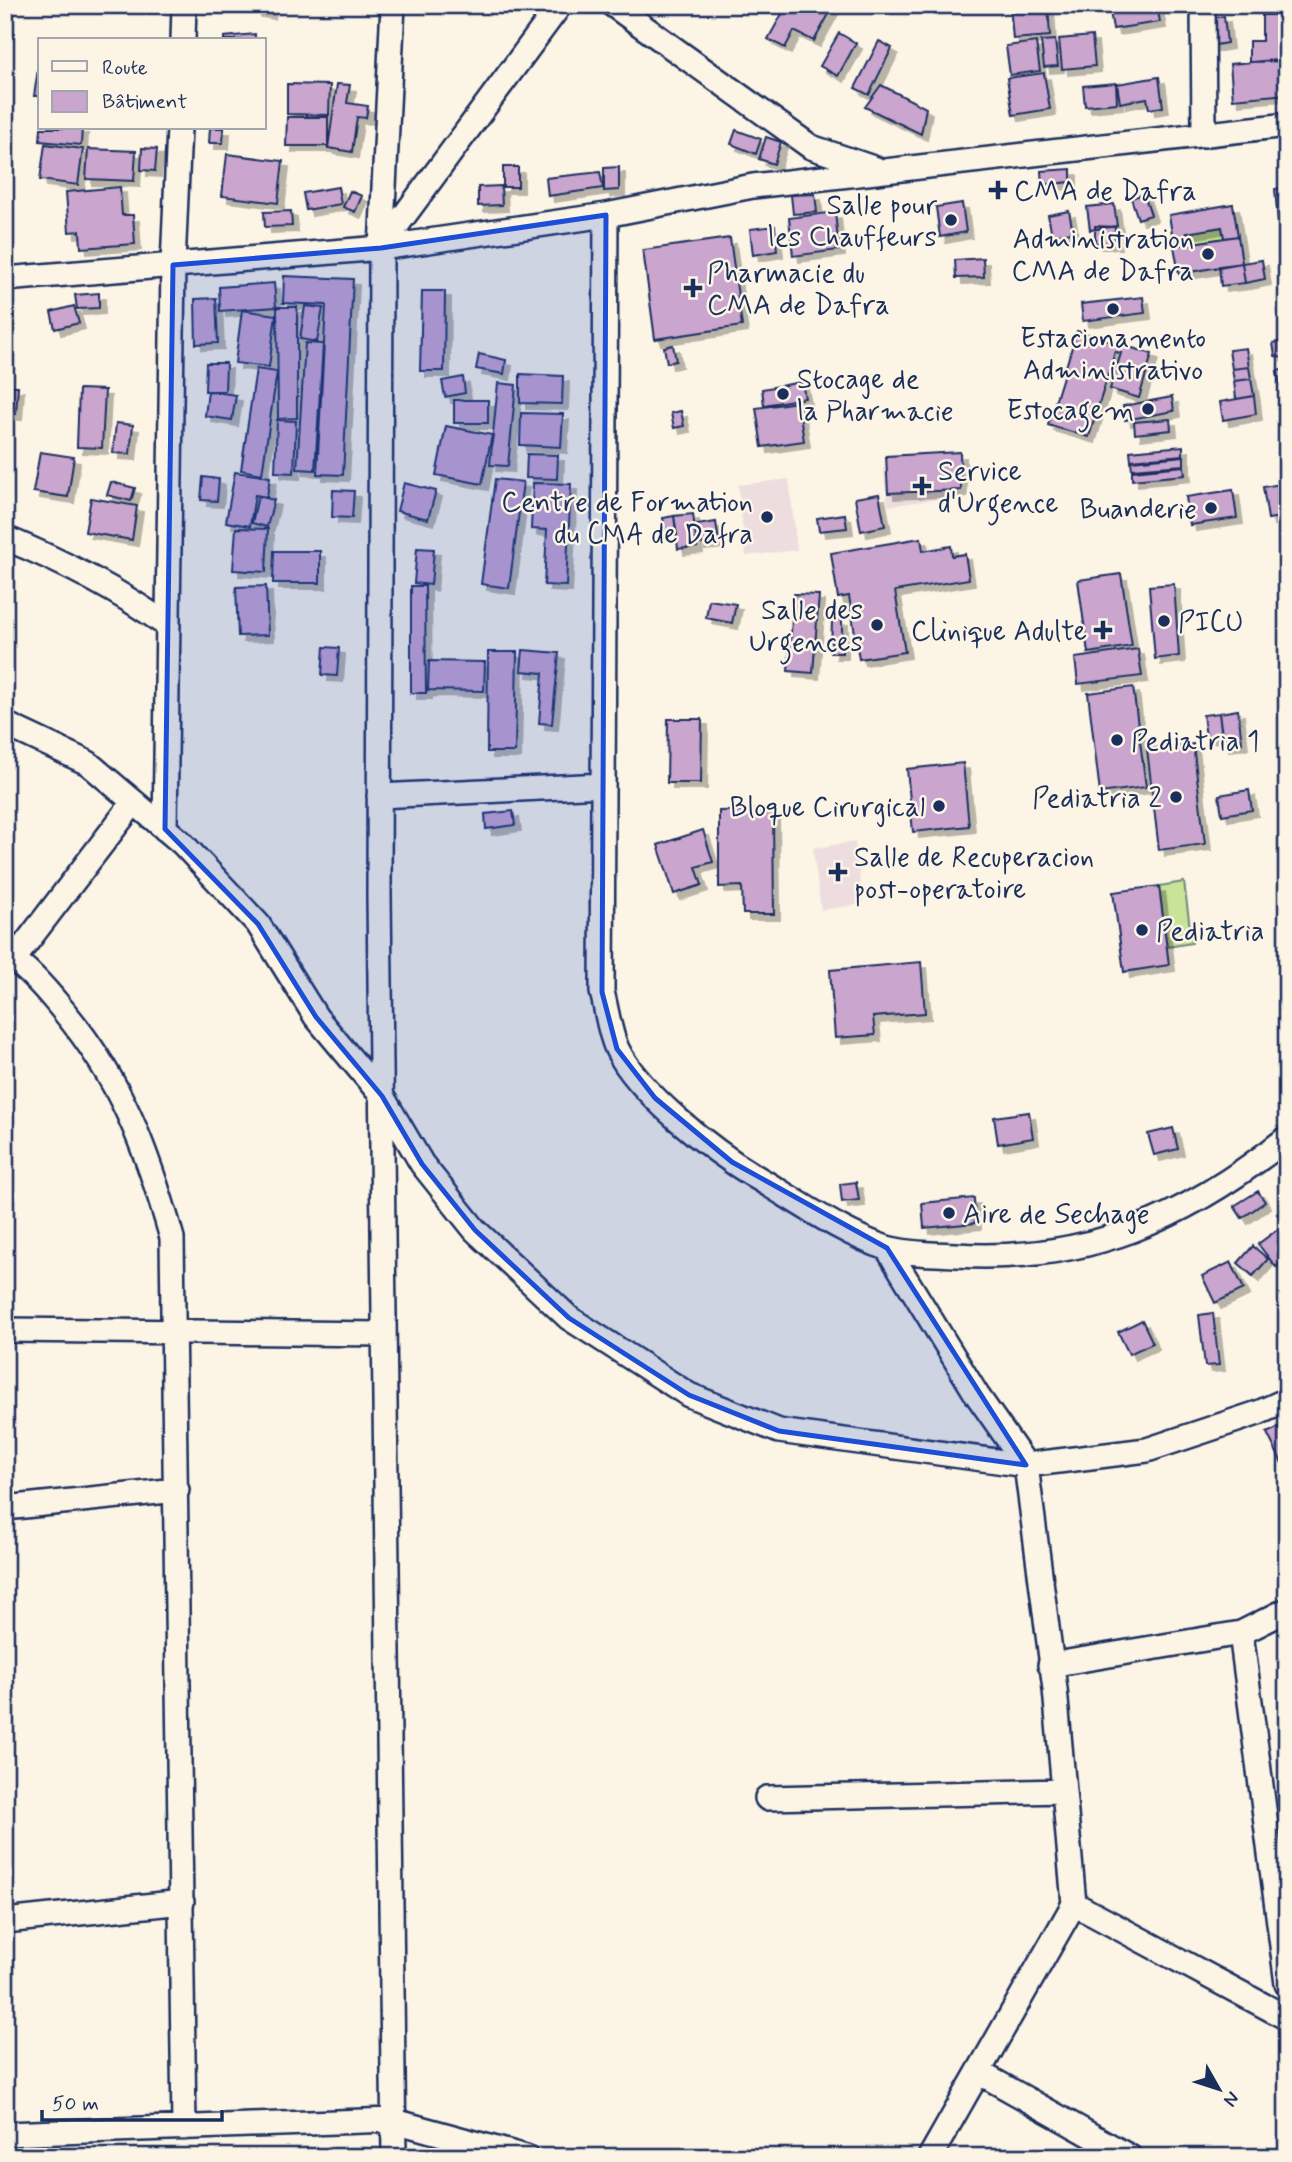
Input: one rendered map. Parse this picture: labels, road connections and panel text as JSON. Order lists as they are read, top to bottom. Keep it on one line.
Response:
{"places":{"health":["CMA de Dafra","Pharmacie du CMA de Dafra","Service d'Urgence","Clinique Adulte","Salle de Recuperacion post-operatoire"],"other":["Salle pour les Chauffeurs","Administration CMA de Dafra","Estacionamento Administrativo","Stocage de la Pharmacie","Estocagem","Buanderie","Centre de Formation du CMA de Dafra","PICU","Salle des Urgences","Pediatria 1","Pediatria 2","Bloque Cirurgical","Pediatria","Aire de Sechage"]},"legend":["Route","Bâtiment"],"scale_bar":"50 m","north":"bottom right"}
